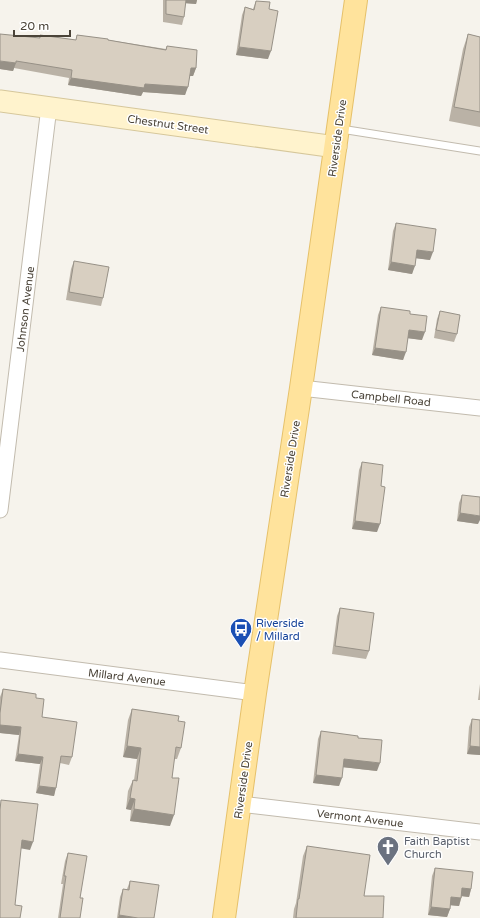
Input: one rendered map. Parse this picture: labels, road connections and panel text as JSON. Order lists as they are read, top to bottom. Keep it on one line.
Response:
{"streets":{"main road":["Riverside Drive"],"street":["Chestnut Street","Johnson Avenue","Campbell Road","Millard Avenue","Vermont Avenue"]},"crossings":[["Chestnut Street","Riverside Drive"],["Chestnut Street","Johnson Avenue"],["Riverside Drive","Campbell Road"],["Riverside Drive","Millard Avenue"],["Riverside Drive","Vermont Avenue"]],"places":{"bus stop":["Riverside / Millard"],"church":["Faith Baptist Church"]},"scale_bar":"20 m"}
